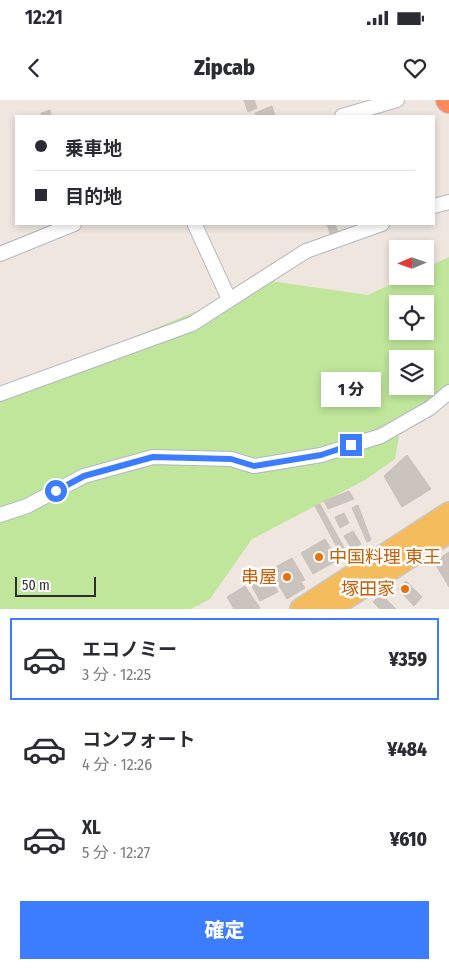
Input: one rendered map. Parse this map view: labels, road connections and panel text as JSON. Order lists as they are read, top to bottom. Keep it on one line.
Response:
{"places":["中国料理 東王","串屋","塚田家"],"scale_bar":"50 m","north":"left","page":{"status":"12:21","header":"Zipcab","banner":["乗車地","目的地"],"bubble":"1 分","scale":"50 m","list":[{"name":"エコノミー","note":"3 分 · 12:25","value":"¥359"},{"name":"コンフォート","note":"4 分 · 12:26","value":"¥484"},{"name":"XL","note":"5 分 · 12:27","value":"¥610"}],"buttons":"確定"}}
